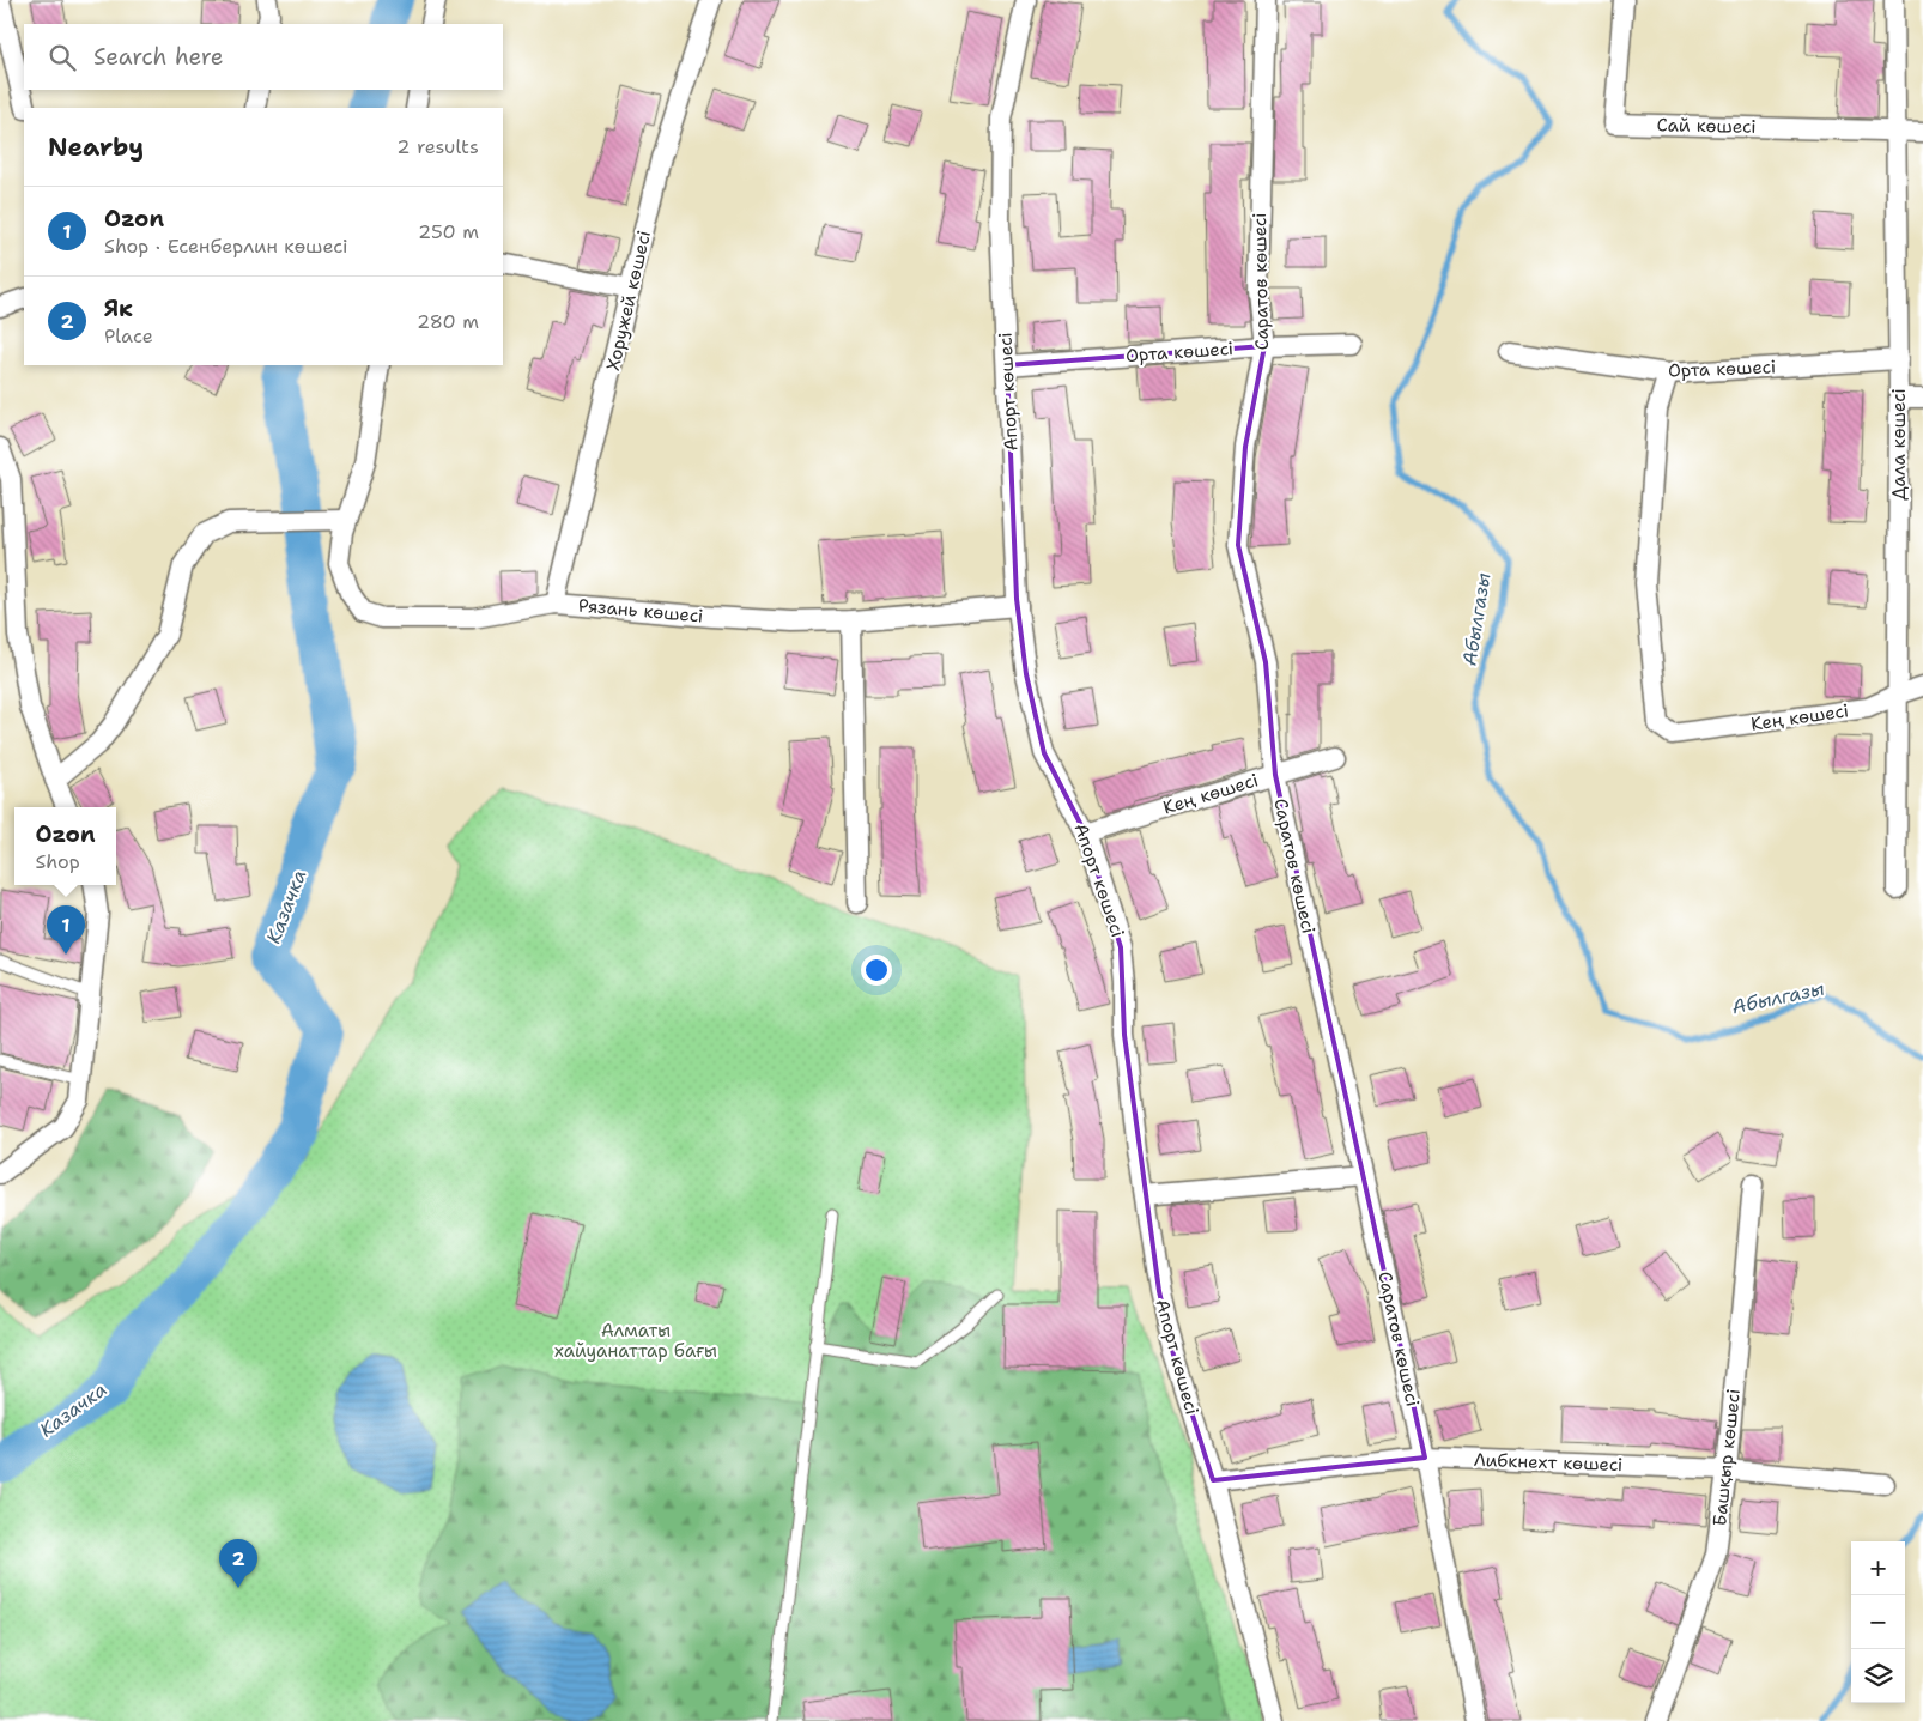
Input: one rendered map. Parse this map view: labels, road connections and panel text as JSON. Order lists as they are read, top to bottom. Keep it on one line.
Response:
{"streets":{"street":["Сай көшесі","Саратов көшесі","Хоружей көшесі","Орта көшесі","Апорт көшесі","Дала көшесі","Рязань көшесі","Кең көшесі","Башқыр көшесі","Либкнехт көшесі"]},"crossings":[["Сай көшесі","Дала көшесі"],["Саратов көшесі","Орта көшесі"],["Саратов көшесі","Кең көшесі"],["Саратов көшесі","Либкнехт көшесі"],["Хоружей көшесі","Рязань көшесі"],["Орта көшесі","Апорт көшесі"],["Орта көшесі","Дала көшесі"],["Орта көшесі","Кең көшесі"],["Апорт көшесі","Рязань көшесі"],["Апорт көшесі","Кең көшесі"],["Апорт көшесі","Либкнехт көшесі"],["Дала көшесі","Кең көшесі"],["Башқыр көшесі","Либкнехт көшесі"]],"water":["Абылгазы","Казачка"],"parks":["Алматы хайуанаттар бағы"],"page":{"search":"Search here","heading":["Nearby","2 results"],"list":[{"mark":"1","name":"Ozon","note":"Shop · Есенберлин көшесі","value":"250 m"},{"mark":"2","name":"Як","note":"Place","value":"280 m"}],"popup":["Ozon","Shop"],"pins":["1","2"],"map_buttons":["+","−"]}}
